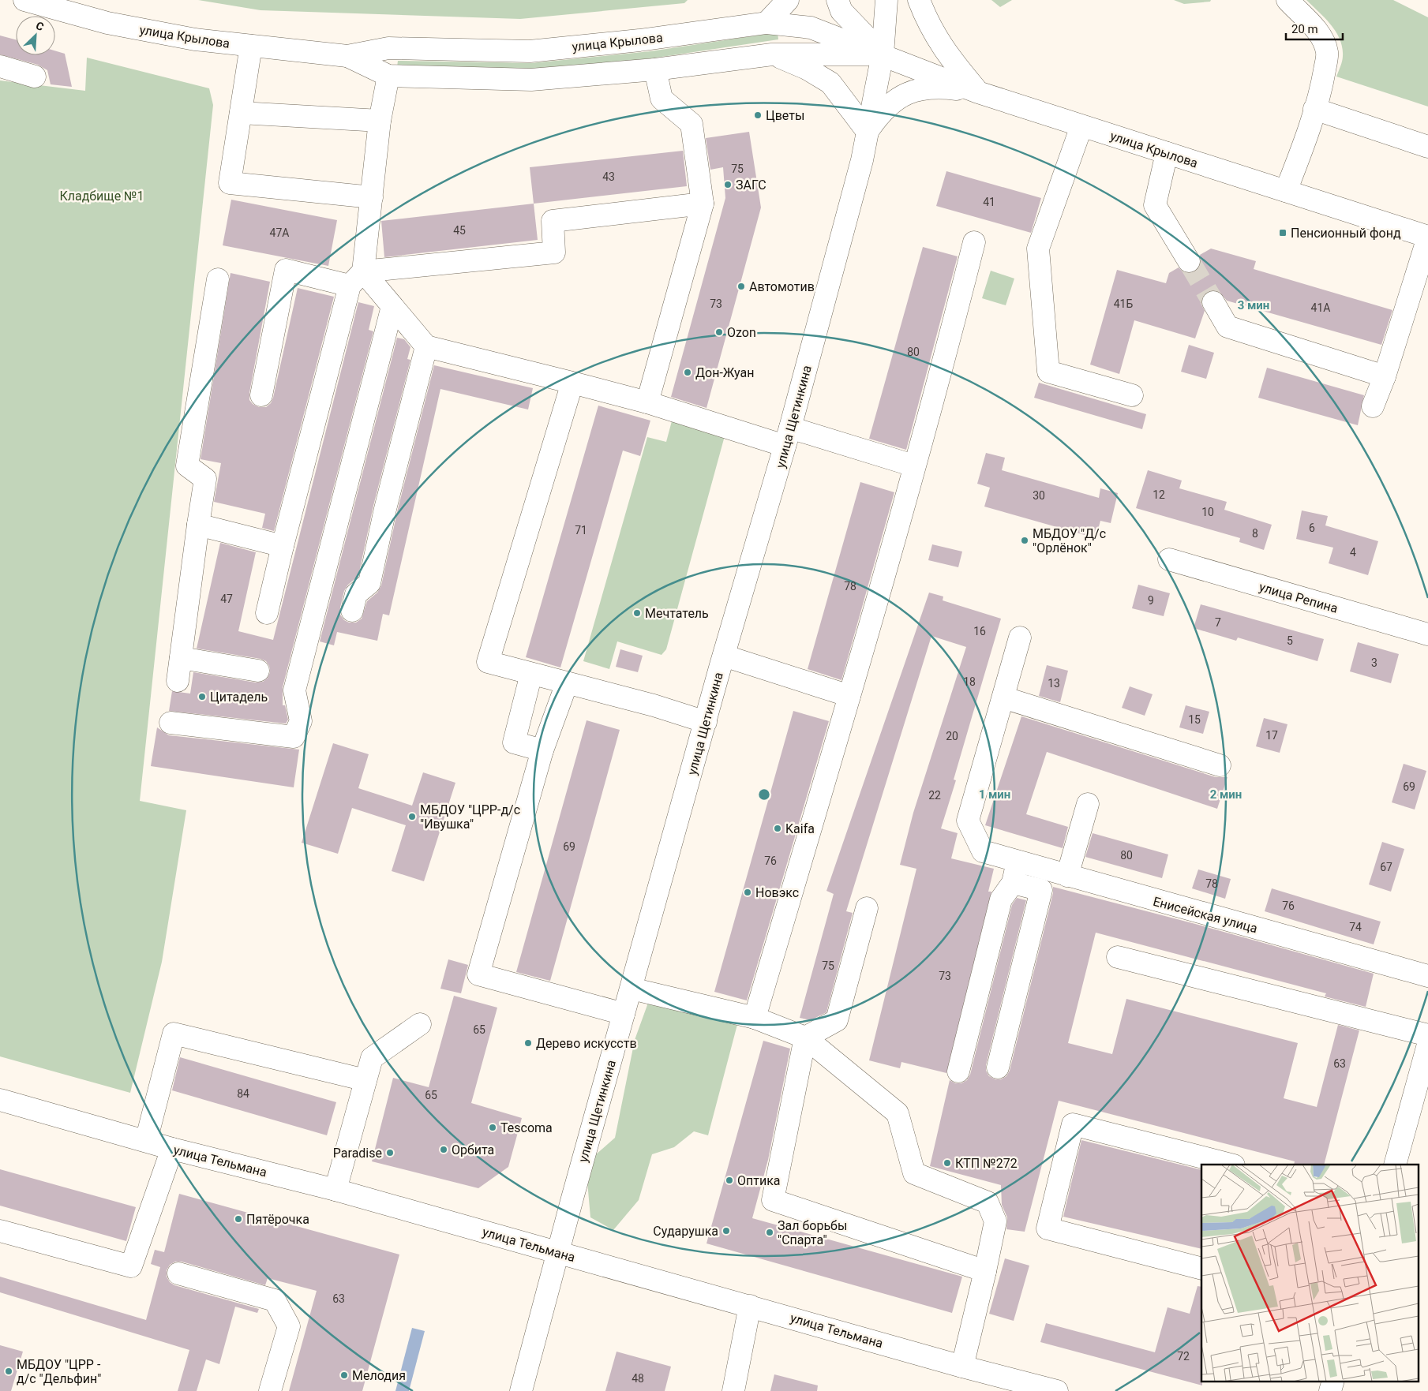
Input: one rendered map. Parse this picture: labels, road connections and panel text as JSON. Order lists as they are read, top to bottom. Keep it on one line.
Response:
{"streets":{"main road":["улица Крылова","улица Щетинкина","улица Репина","Енисейская улица","улица Тельмана"]},"crossings":[["улица Крылова","улица Щетинкина"],["улица Щетинкина","улица Тельмана"]],"parks":["Кладбище №1"],"places":{"other":["Цветы","ЗАГС","Автомотив","Ozon","Дон-Жуан","МБДОУ \"Д/с \"Орлёнок\"","Мечтатель","Цитадель","МБДОУ \"ЦРР-д/с \"Ивушка\"","Kaifa","Новэкс","Дерево искусств","Tescoma","Орбита","Paradise","КТП №272","Оптика","Пятёрочка","Сударушка","Зал борьбы \"Спарта\"","МБДОУ \"ЦРР - д/с \"Дельфин\"","Мелодия"],"transit":["Пенсионный фонд"]},"house_numbers":["75","43","41","45","47А","73","41Б","41А","80","12","30","10","6","71","8","4","78","47","9","7","16","5","3","18","13","15","17","20","69","22","69","80","76","67","78","76","74","75","73","65","63","84","65","63","72","48"],"scale_bar":"20 m","north":"top right","rings":["3 мин","1 мин","2 мин"]}
